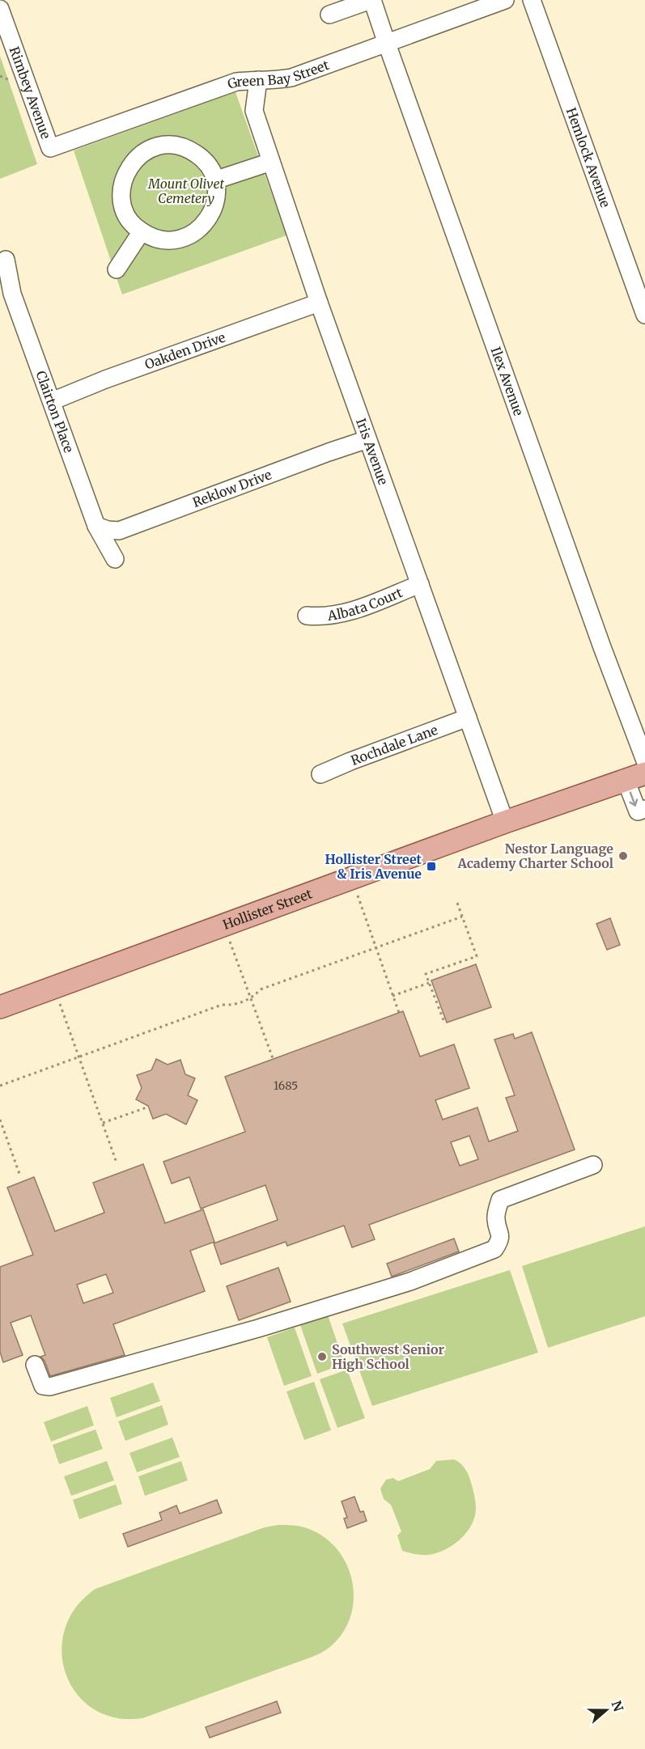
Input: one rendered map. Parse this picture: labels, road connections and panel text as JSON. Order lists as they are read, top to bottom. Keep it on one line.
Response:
{"streets":{"main road":["Hollister Street"],"street":["Green Bay Street","Rimbey Avenue","Hemlock Avenue","Oakden Drive","Ilex Avenue","Clairton Place","Iris Avenue","Reklow Drive","Albata Court","Rochdale Lane"]},"crossings":[["Green Bay Street","Rimbey Avenue"],["Green Bay Street","Ilex Avenue"],["Green Bay Street","Iris Avenue"],["Oakden Drive","Clairton Place"],["Oakden Drive","Iris Avenue"],["Clairton Place","Reklow Drive"],["Iris Avenue","Reklow Drive"],["Iris Avenue","Albata Court"],["Iris Avenue","Rochdale Lane"],["Iris Avenue","Hollister Street"]],"parks":["Mount Olivet Cemetery"],"places":{"other":["Nestor Language Academy Charter School","Southwest Senior High School"],"transit":["Hollister Street & Iris Avenue"]},"house_numbers":["1685"],"north":"right"}
